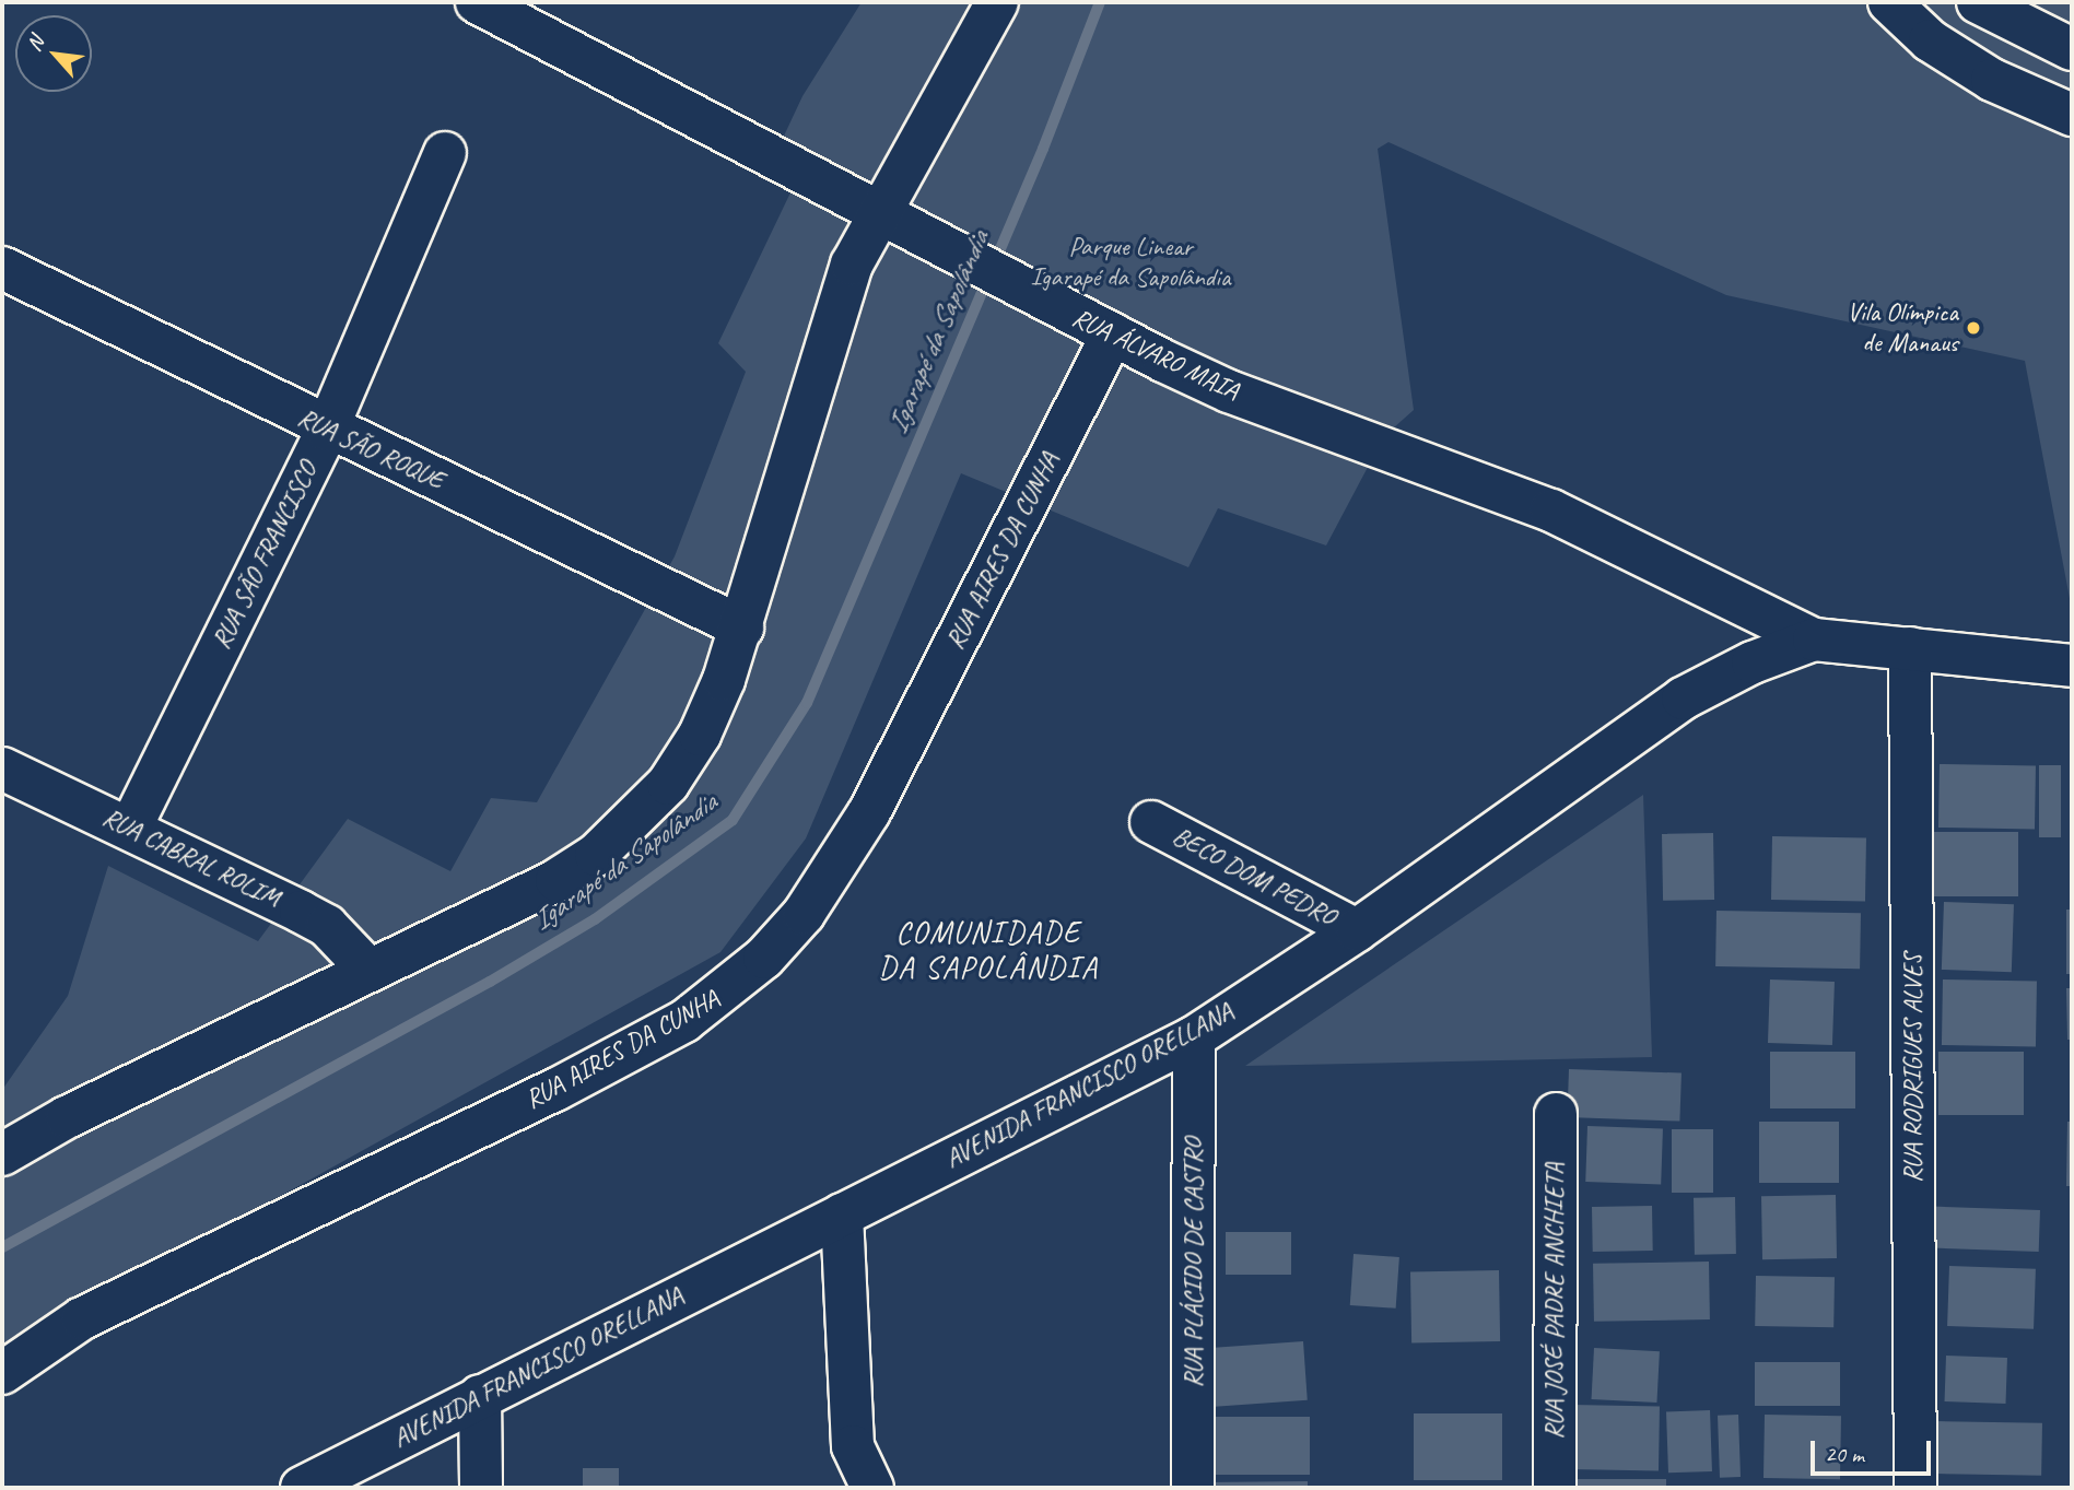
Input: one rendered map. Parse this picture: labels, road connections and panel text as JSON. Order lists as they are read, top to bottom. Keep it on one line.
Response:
{"streets":{"street":["RUA ÁLVARO MAIA","RUA SÃO ROQUE","RUA AIRES DA CUNHA","RUA SÃO FRANCISCO","RUA CABRAL ROLIM","BECO DOM PEDRO","RUA RODRIGUES ALVES","AVENIDA FRANCISCO ORELLANA","RUA PLÁCIDO DE CASTRO","RUA JOSÉ PADRE ANCHIETA"]},"crossings":[["RUA ÁLVARO MAIA","RUA AIRES DA CUNHA"],["RUA ÁLVARO MAIA","AVENIDA FRANCISCO ORELLANA"],["RUA SÃO ROQUE","RUA SÃO FRANCISCO"],["RUA SÃO FRANCISCO","RUA CABRAL ROLIM"],["BECO DOM PEDRO","AVENIDA FRANCISCO ORELLANA"],["RUA RODRIGUES ALVES","AVENIDA FRANCISCO ORELLANA"],["AVENIDA FRANCISCO ORELLANA","RUA PLÁCIDO DE CASTRO"]],"districts":["COMUNIDADE DA SAPOLÂNDIA"],"water":["Igarapé da Sapolândia"],"parks":["Parque Linear Igarapé da Sapolândia"],"places":["Vila Olímpica de Manaus"],"scale_bar":"20 m","north":"top left"}
